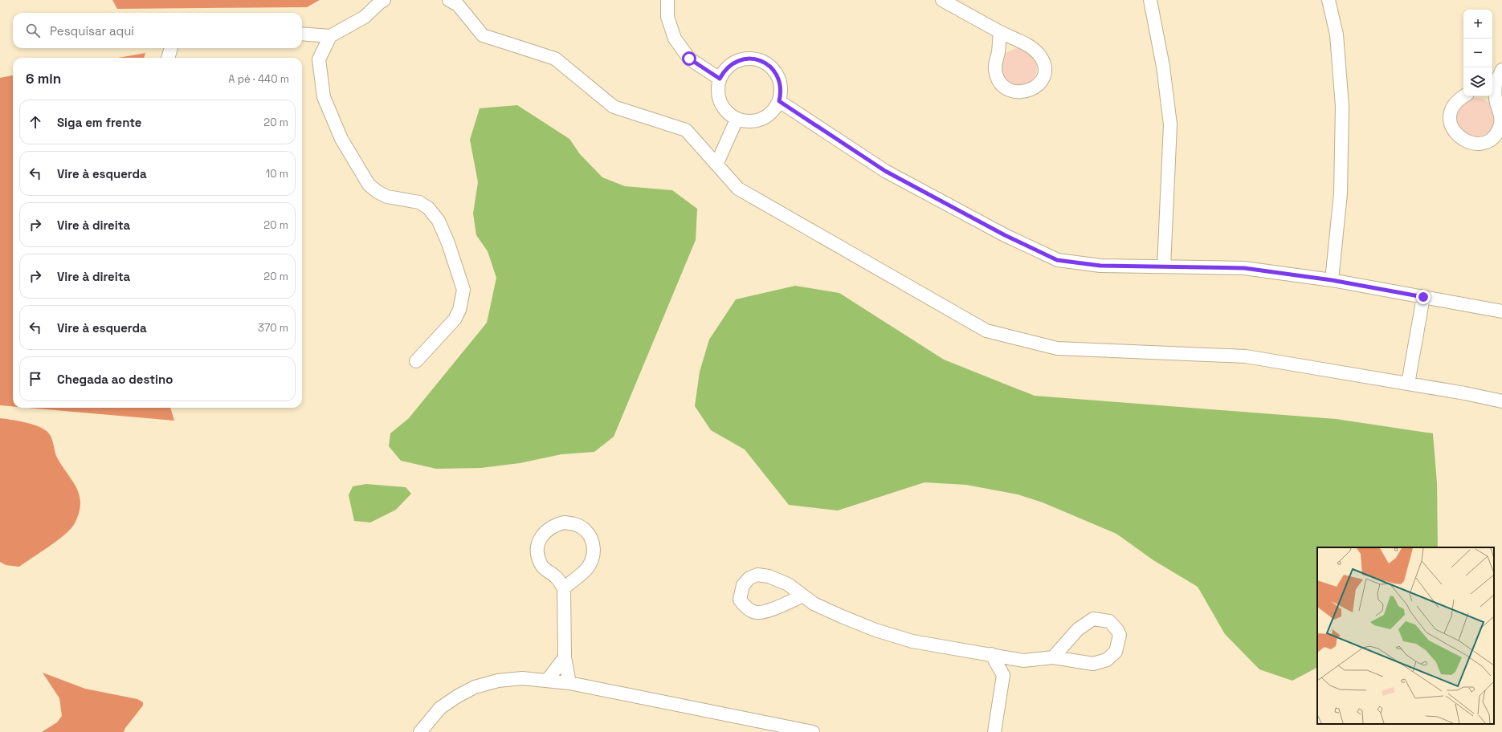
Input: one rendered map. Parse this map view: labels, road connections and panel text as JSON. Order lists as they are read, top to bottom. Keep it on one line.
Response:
{"page":{"map_buttons":["+","−"],"search":"Pesquisar aqui","heading":["6 min","A pé · 440 m"],"list":[["Siga em frente","20 m"],["Vire à esquerda","10 m"],["Vire à direita","20 m"],["Vire à direita","20 m"],["Vire à esquerda","370 m"],"Chegada ao destino"]}}
